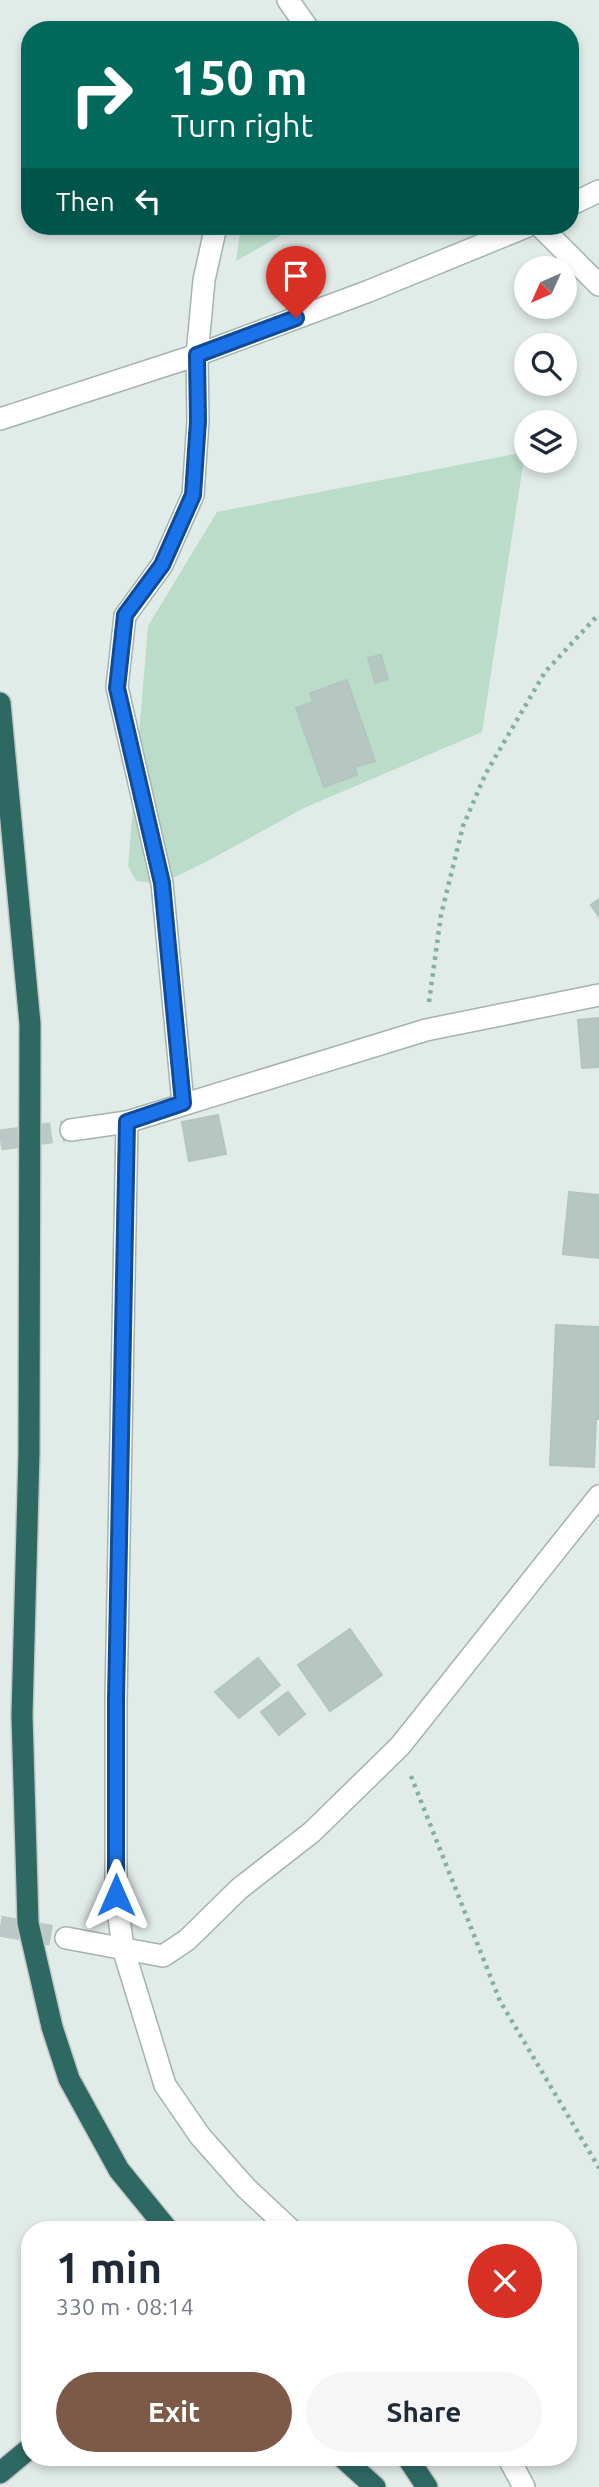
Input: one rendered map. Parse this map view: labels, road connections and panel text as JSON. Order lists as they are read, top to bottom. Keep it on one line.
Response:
{"north":"bottom left","page":{"turn":["150 m","Turn right"],"then":"Then","heading":["1 min","330 m · 08:14"],"buttons":["Exit","Share"]}}
